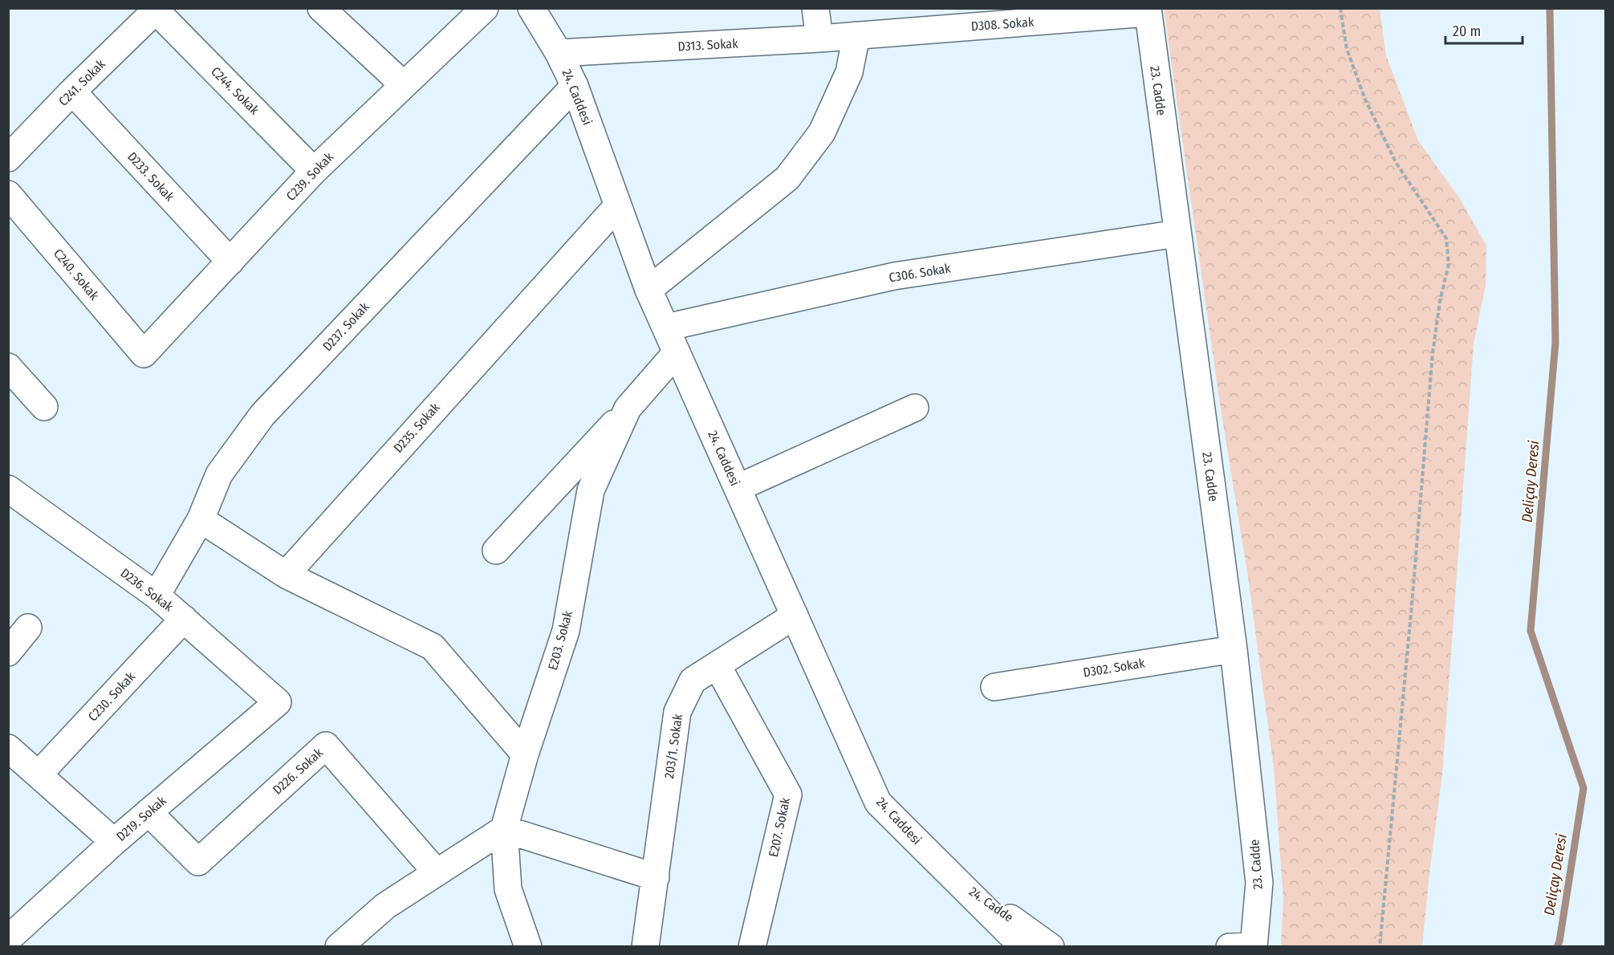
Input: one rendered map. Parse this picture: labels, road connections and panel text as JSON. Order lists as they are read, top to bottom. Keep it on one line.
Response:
{"streets":{"street":["D308. Sokak","D313. Sokak","C241. Sokak","C244. Sokak","23. Cadde","24. Caddesi","D233. Sokak","C239. Sokak","C306. Sokak","C240. Sokak","D237. Sokak","D235. Sokak","D236. Sokak","E203. Sokak","D302. Sokak","C230. Sokak","203/1. Sokak","D226. Sokak","D219. Sokak","E207. Sokak","24. Cadde"]},"crossings":[["D308. Sokak","D313. Sokak"],["D308. Sokak","23. Cadde"],["D313. Sokak","24. Caddesi"],["C241. Sokak","C244. Sokak"],["C241. Sokak","D233. Sokak"],["C244. Sokak","C239. Sokak"],["23. Cadde","C306. Sokak"],["23. Cadde","D302. Sokak"],["24. Caddesi","C306. Sokak"],["24. Caddesi","D237. Sokak"],["24. Caddesi","D235. Sokak"],["24. Caddesi","E203. Sokak"],["24. Caddesi","203/1. Sokak"],["24. Caddesi","24. Cadde"],["D233. Sokak","C239. Sokak"],["C239. Sokak","C240. Sokak"],["D237. Sokak","D236. Sokak"],["D236. Sokak","C230. Sokak"],["D236. Sokak","D219. Sokak"],["203/1. Sokak","E207. Sokak"],["D226. Sokak","D219. Sokak"]],"water":["Deliçay Deresi"],"scale_bar":"20 m"}
